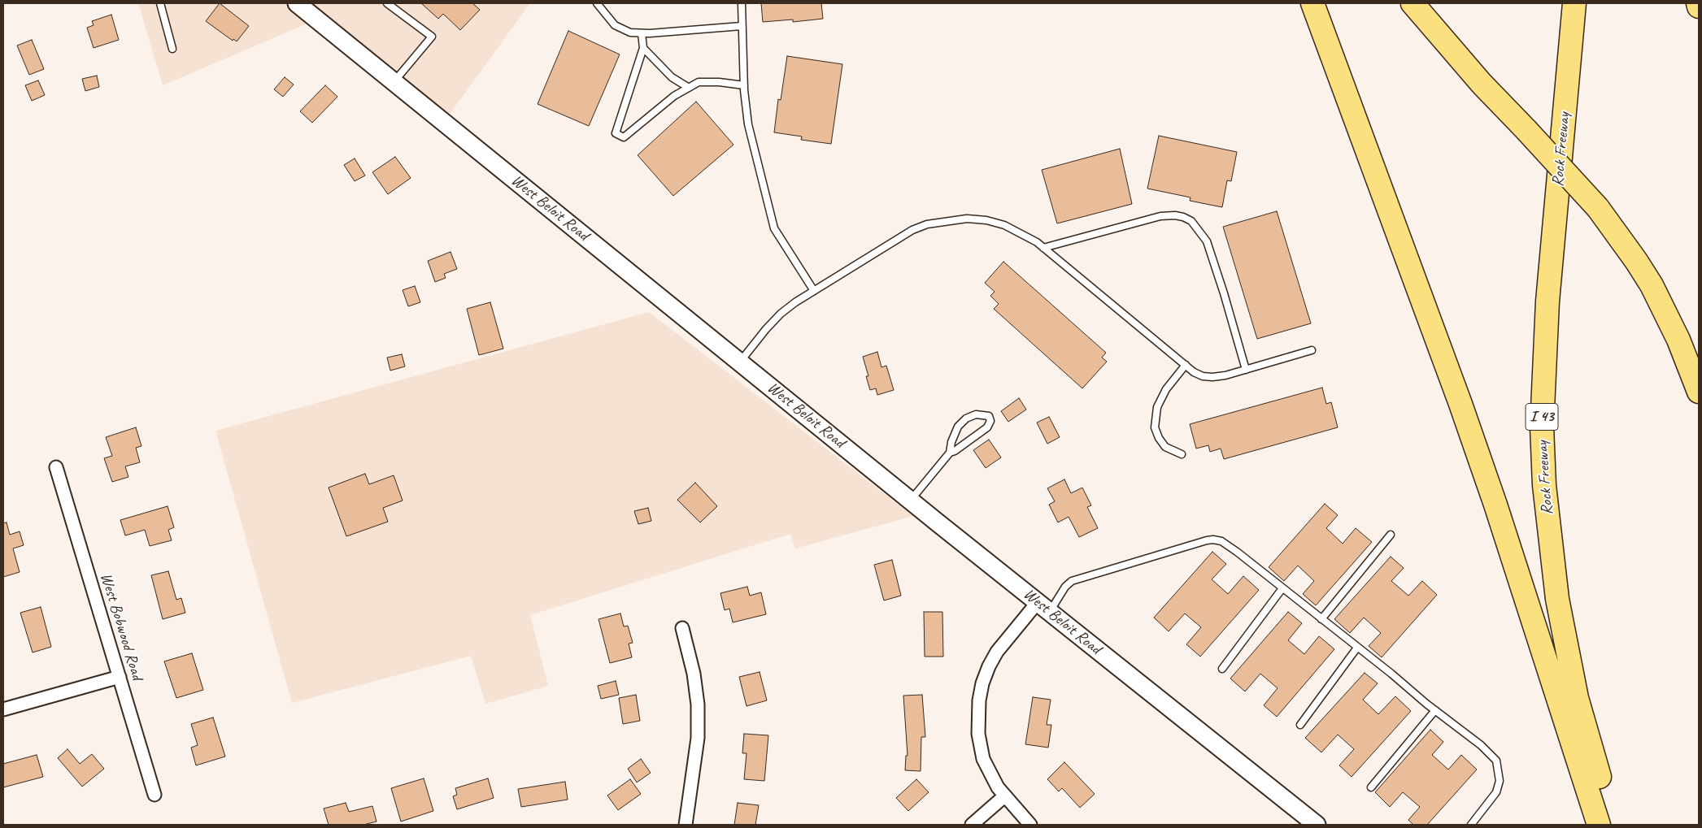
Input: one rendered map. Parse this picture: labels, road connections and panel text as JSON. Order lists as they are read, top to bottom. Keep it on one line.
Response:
{"streets":{"highway":["Rock Freeway","I 43"],"main road":["West Beloit Road"],"street":["West Bobwood Road"]}}
